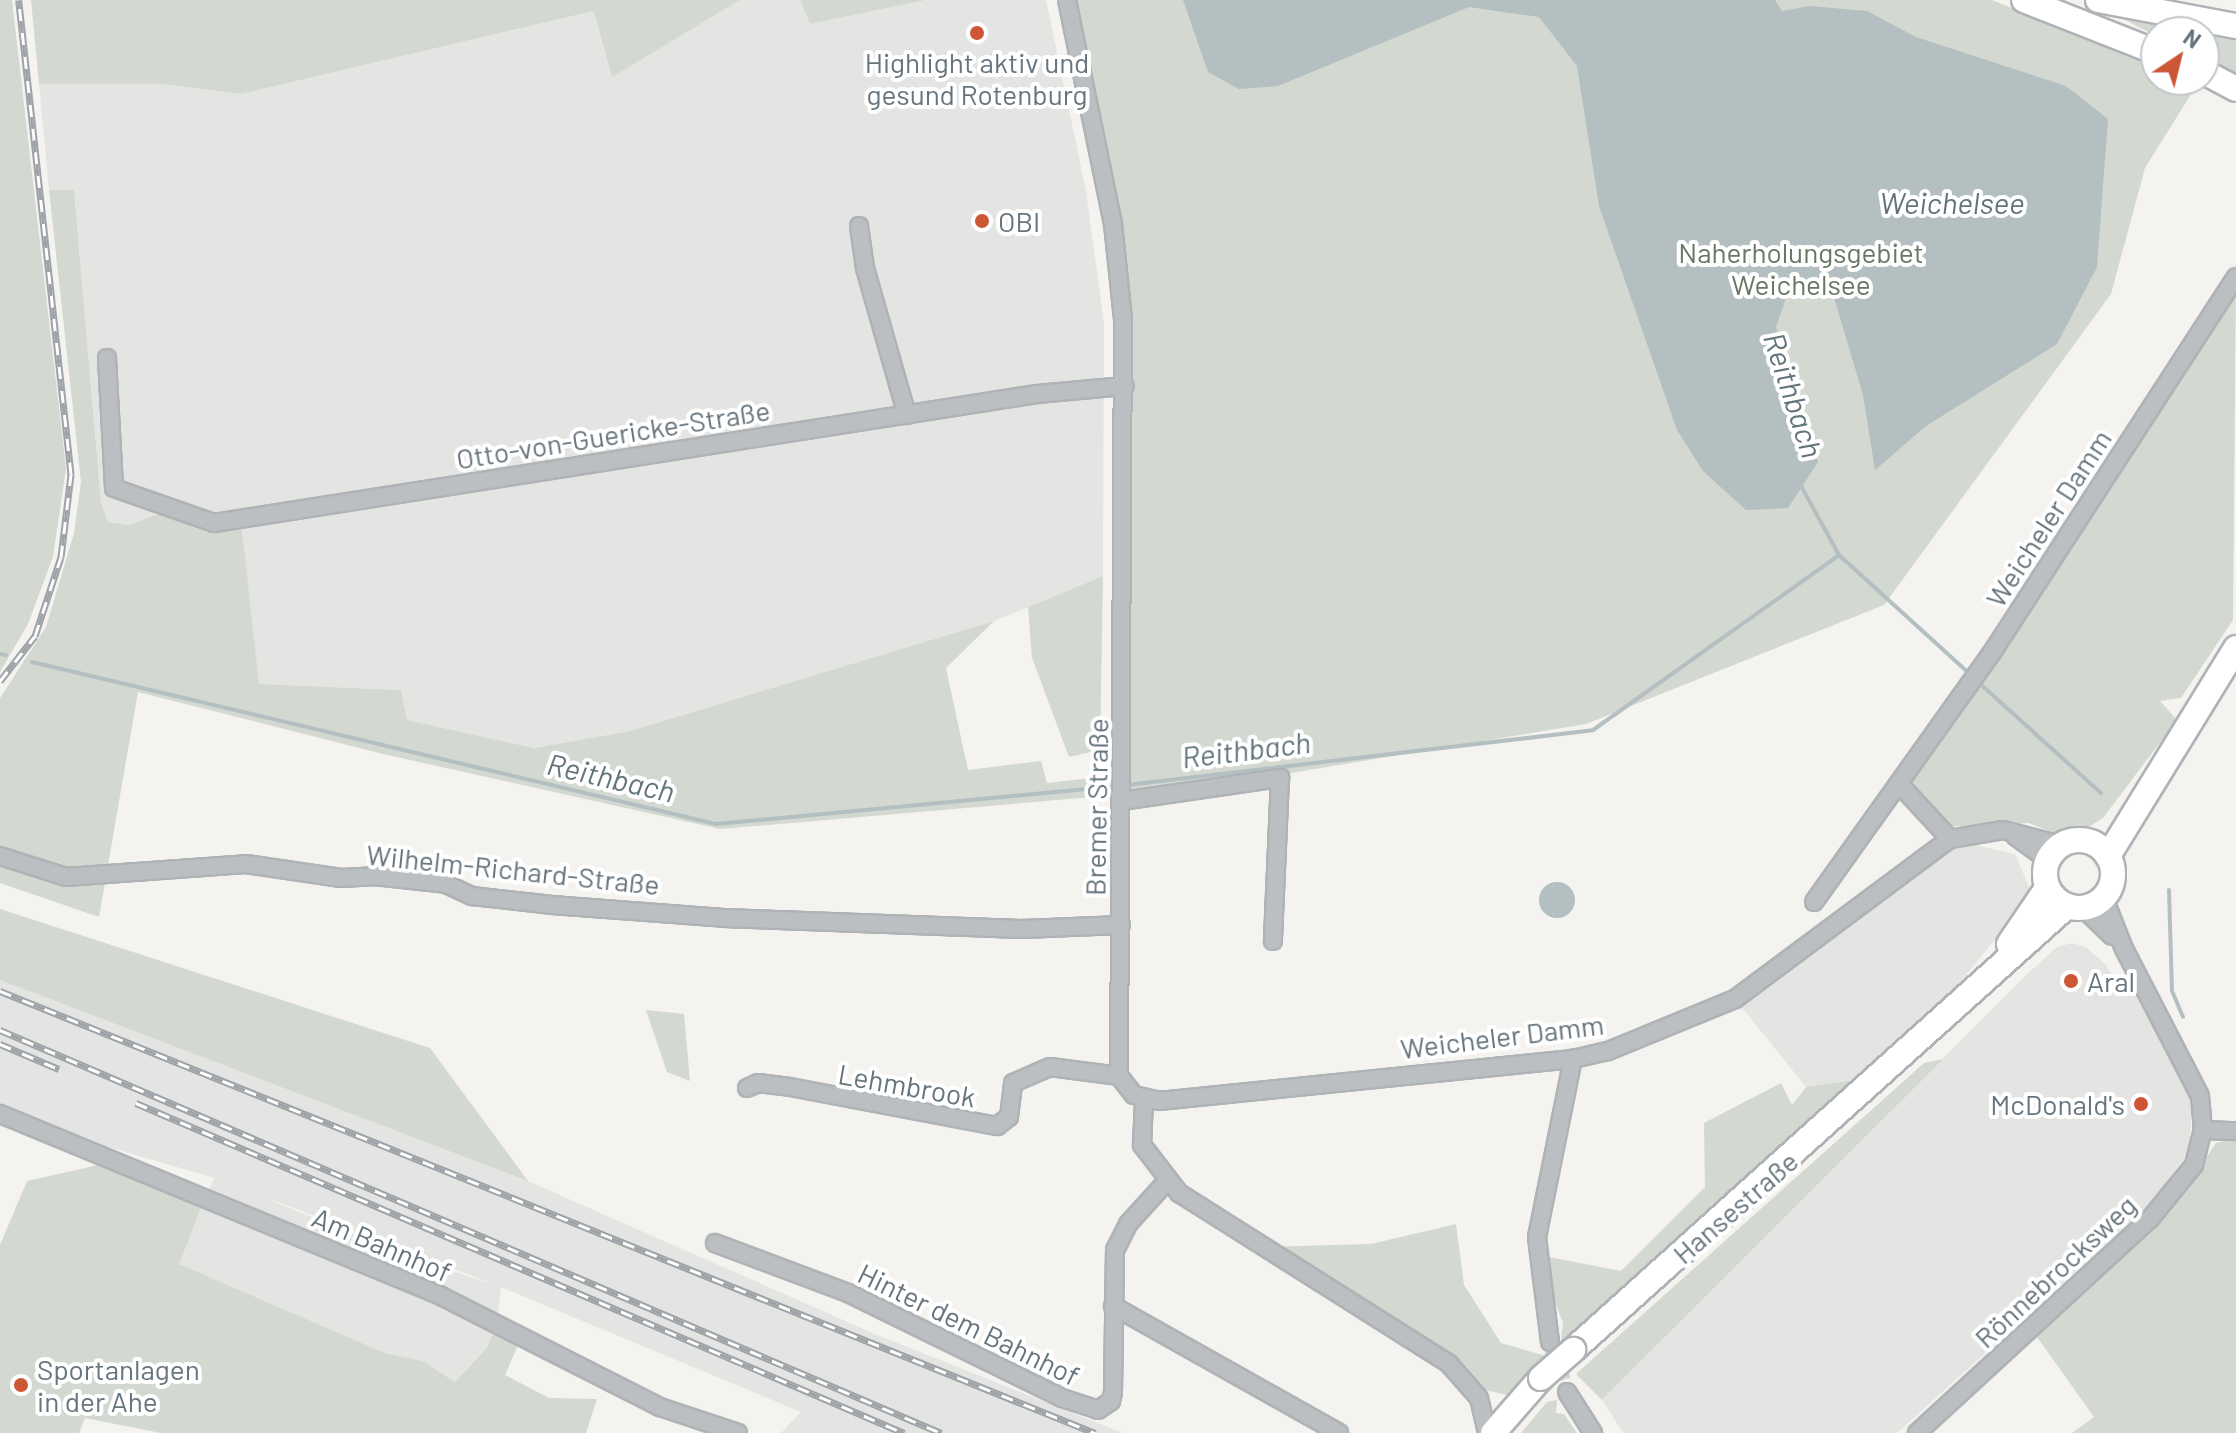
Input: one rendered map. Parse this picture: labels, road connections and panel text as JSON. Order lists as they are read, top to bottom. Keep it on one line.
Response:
{"streets":{"main road":["Hansestraße"],"street":["Otto-von-Guericke-Straße","Weicheler Damm","Bremer Straße","Wilhelm-Richard-Straße","Lehmbrook","Am Bahnhof","Rönnebrocksweg","Hinter dem Bahnhof"]},"crossings":[["Otto-von-Guericke-Straße","Bremer Straße"],["Weicheler Damm","Hansestraße"],["Bremer Straße","Wilhelm-Richard-Straße"],["Bremer Straße","Lehmbrook"],["Hansestraße","Rönnebrocksweg"]],"water":["Weichelsee","Reithbach"],"parks":["Naherholungsgebiet Weichelsee"],"places":["Highlight aktiv und gesund Rotenburg","OBI","Aral","McDonald's","Sportanlagen in der Ahe"],"north":"top right"}
